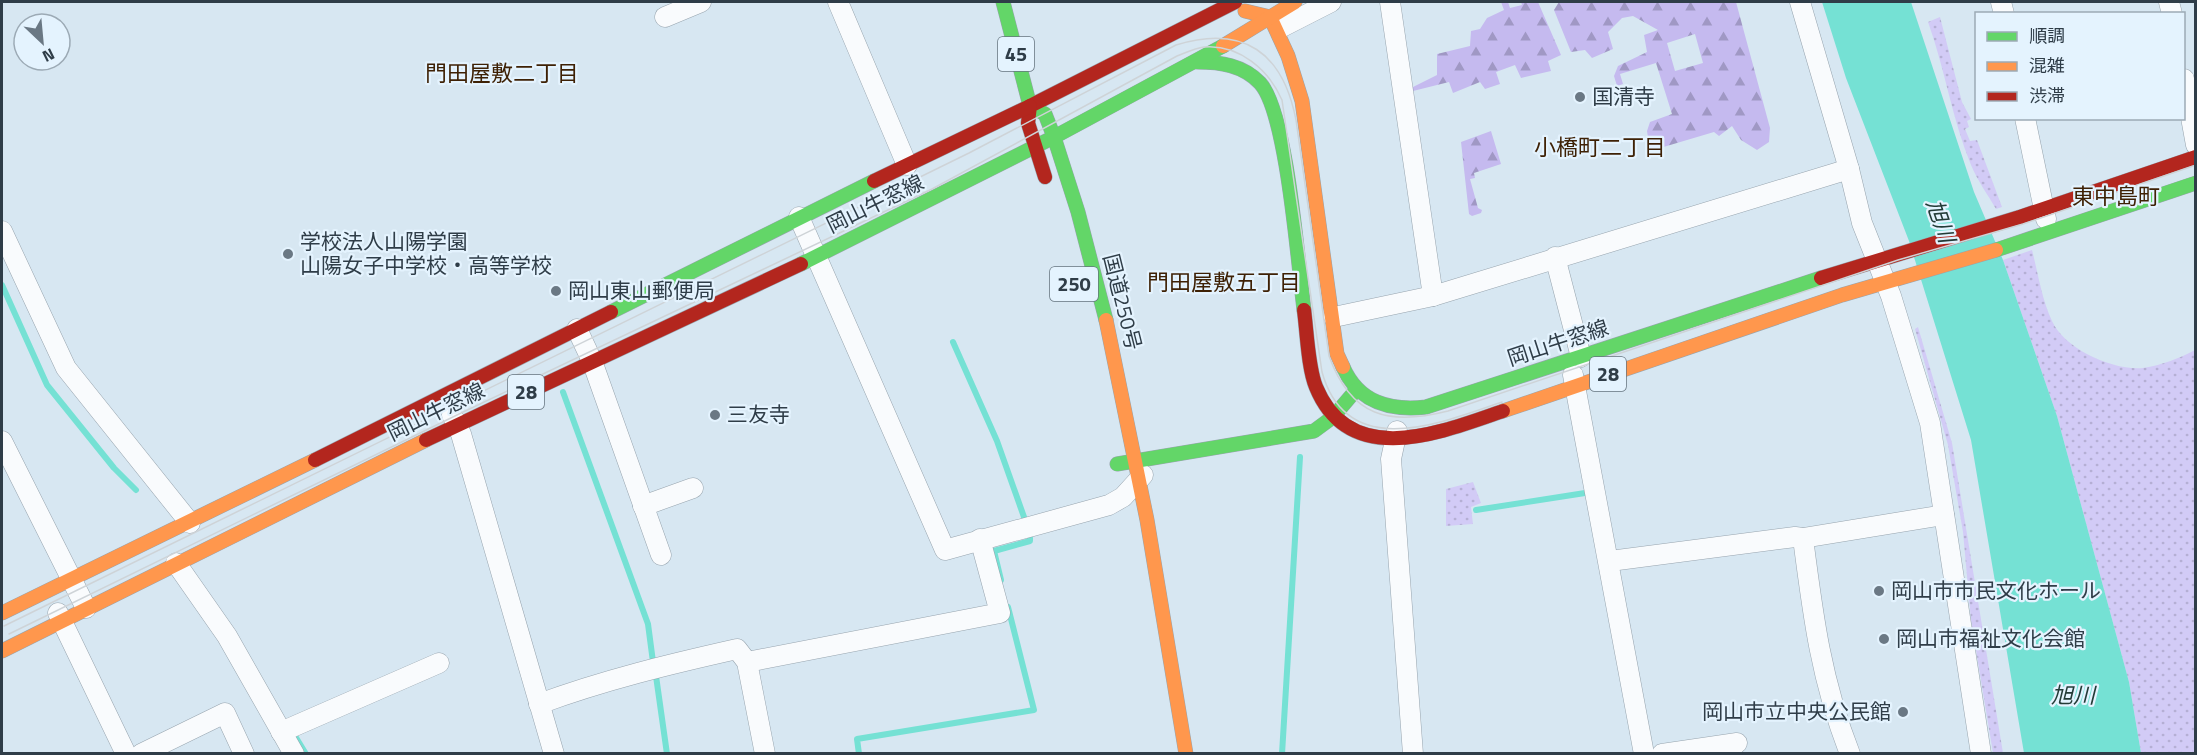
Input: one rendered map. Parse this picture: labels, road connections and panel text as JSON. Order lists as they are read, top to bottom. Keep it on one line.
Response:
{"streets":{"main road":["45","岡山牛窓線","250","国道250号","28"]},"crossings":[["45","岡山牛窓線"],["45","国道250号"],["岡山牛窓線","国道250号"]],"districts":["門田屋敷二丁目","小橋町二丁目","東中島町","門田屋敷五丁目"],"water":["旭川"],"places":["国清寺","学校法人山陽学園 山陽女子中学校・高等学校","岡山東山郵便局","三友寺","岡山市市民文化ホール","岡山市福祉文化会館","岡山市立中央公民館"],"legend":["順調","混雑","渋滞"],"north":"bottom right"}
